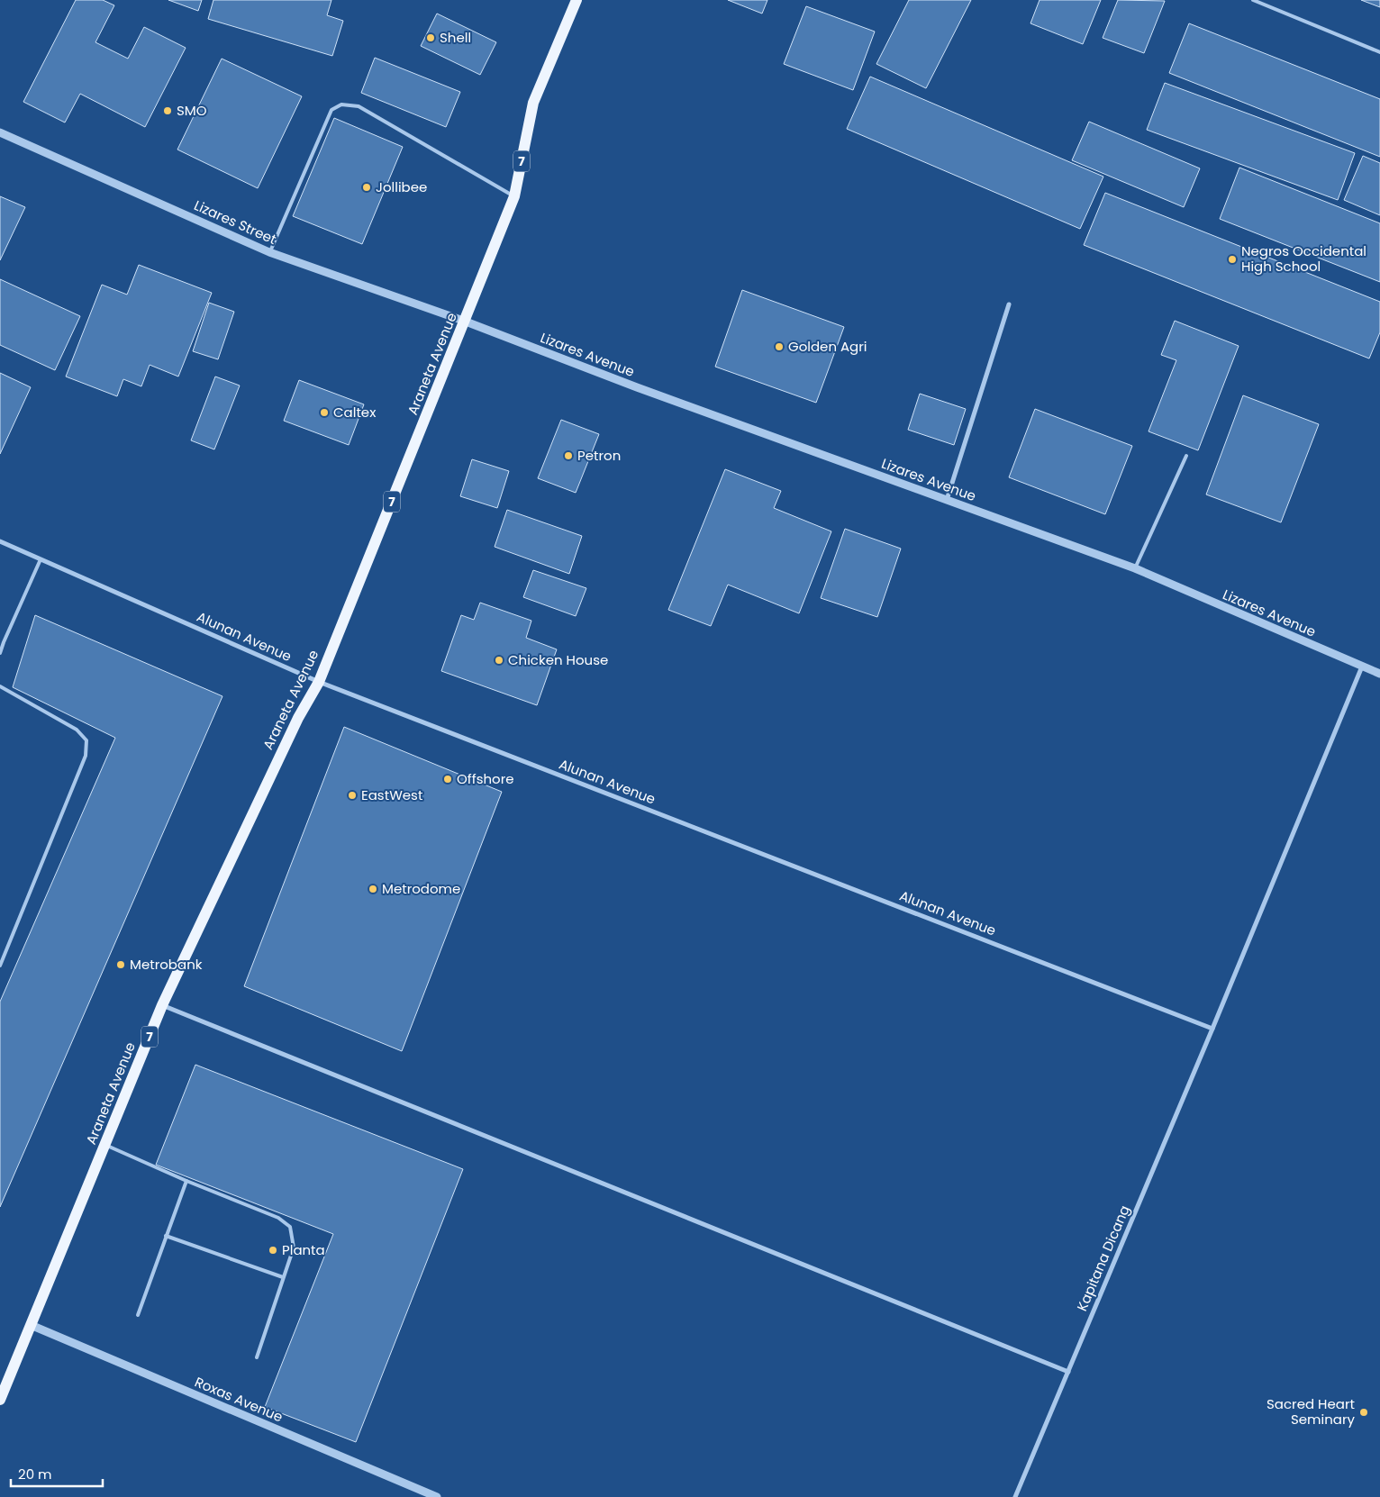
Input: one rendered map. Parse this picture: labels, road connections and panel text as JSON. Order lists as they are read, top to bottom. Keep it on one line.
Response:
{"streets":{"main road":["7","Araneta Avenue"],"street":["Lizares Street","Lizares Avenue","Alunan Avenue","Kapitana Dicang","Roxas Avenue"]},"crossings":[["Lizares Street","Lizares Avenue"],["Lizares Street","Araneta Avenue"],["Lizares Avenue","Araneta Avenue"],["Lizares Avenue","Kapitana Dicang"],["Araneta Avenue","Alunan Avenue"],["Araneta Avenue","Roxas Avenue"],["Alunan Avenue","Kapitana Dicang"]],"places":["Shell","SMO","Jollibee","Negros Occidental High School","Golden Agri","Caltex","Petron","Chicken House","Offshore","EastWest","Metrodome","Metrobank","Planta","Sacred Heart Seminary"],"scale_bar":"20 m"}
